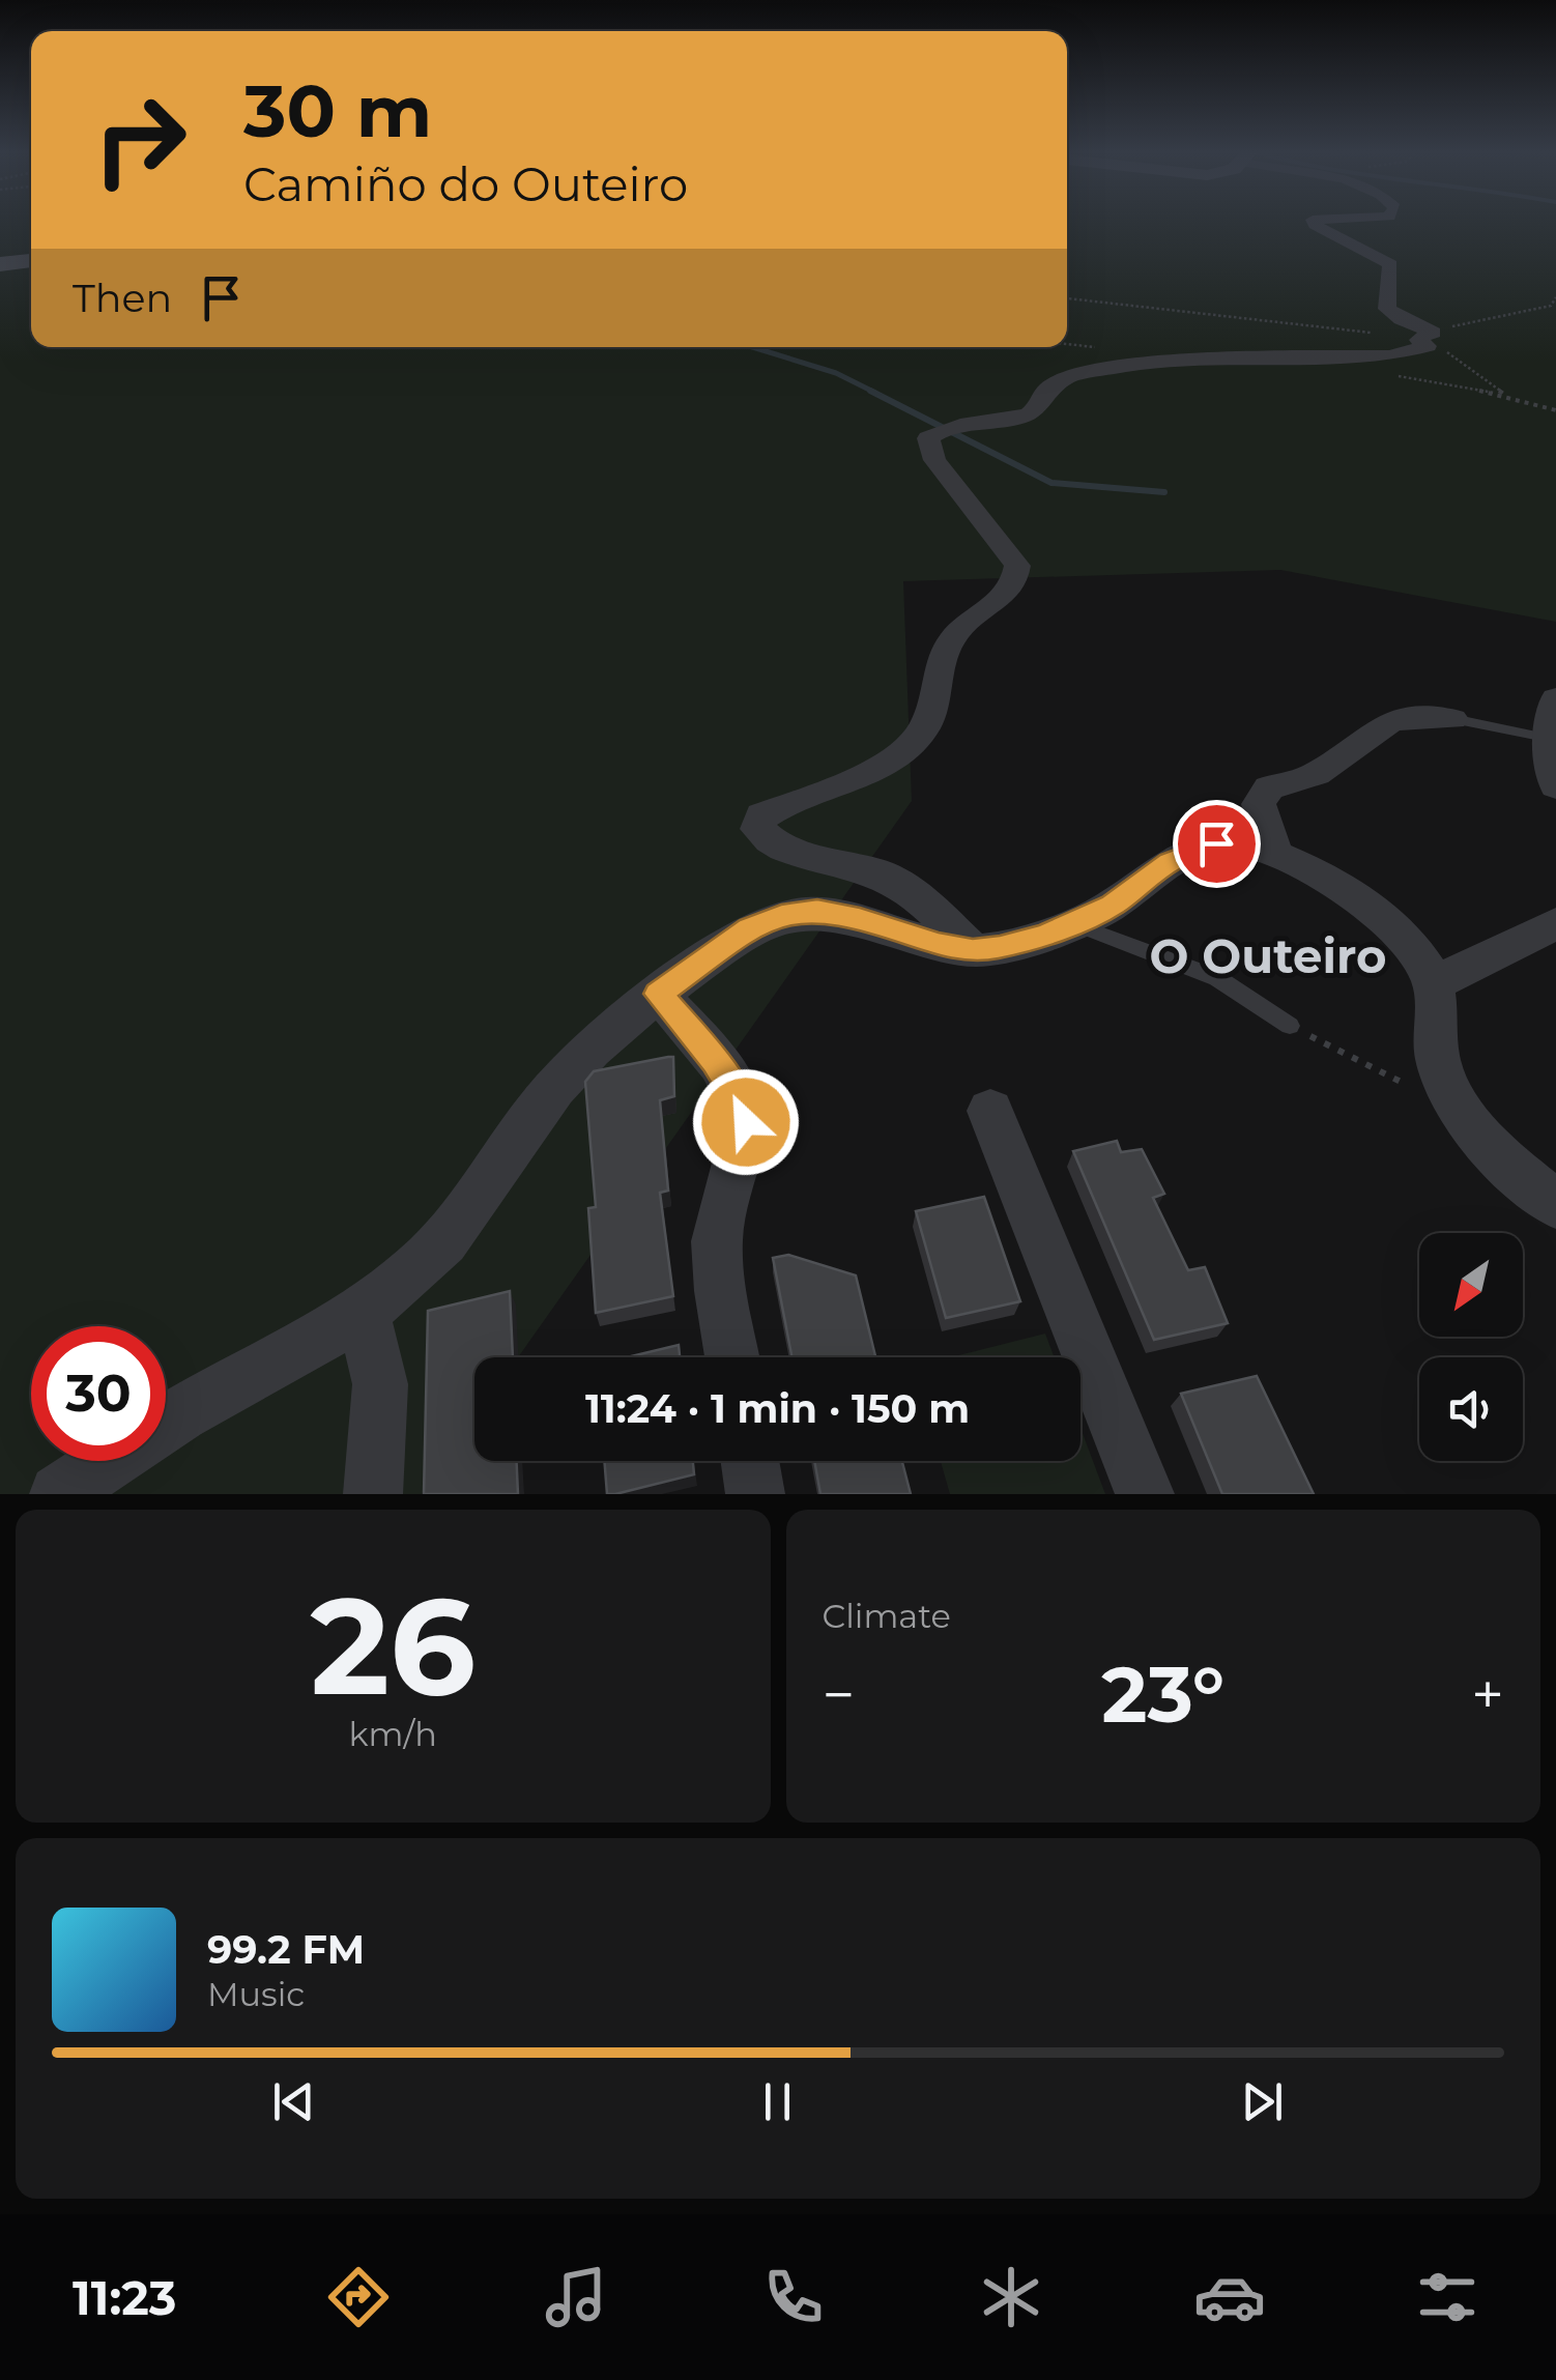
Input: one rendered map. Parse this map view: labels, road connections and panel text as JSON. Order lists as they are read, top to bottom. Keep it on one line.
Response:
{"districts":["O Outeiro"],"north":"bottom left","page":{"turn":["30 m","Camiño do Outeiro"],"then":"Then","limit":"30","trip":"11:24 · 1 min · 150 m","tile":[["26","km/h"],"Climate"],"heat":["−","23°","+"],"song":["99.2 FM","Music"],"tabs":"11:23"}}
